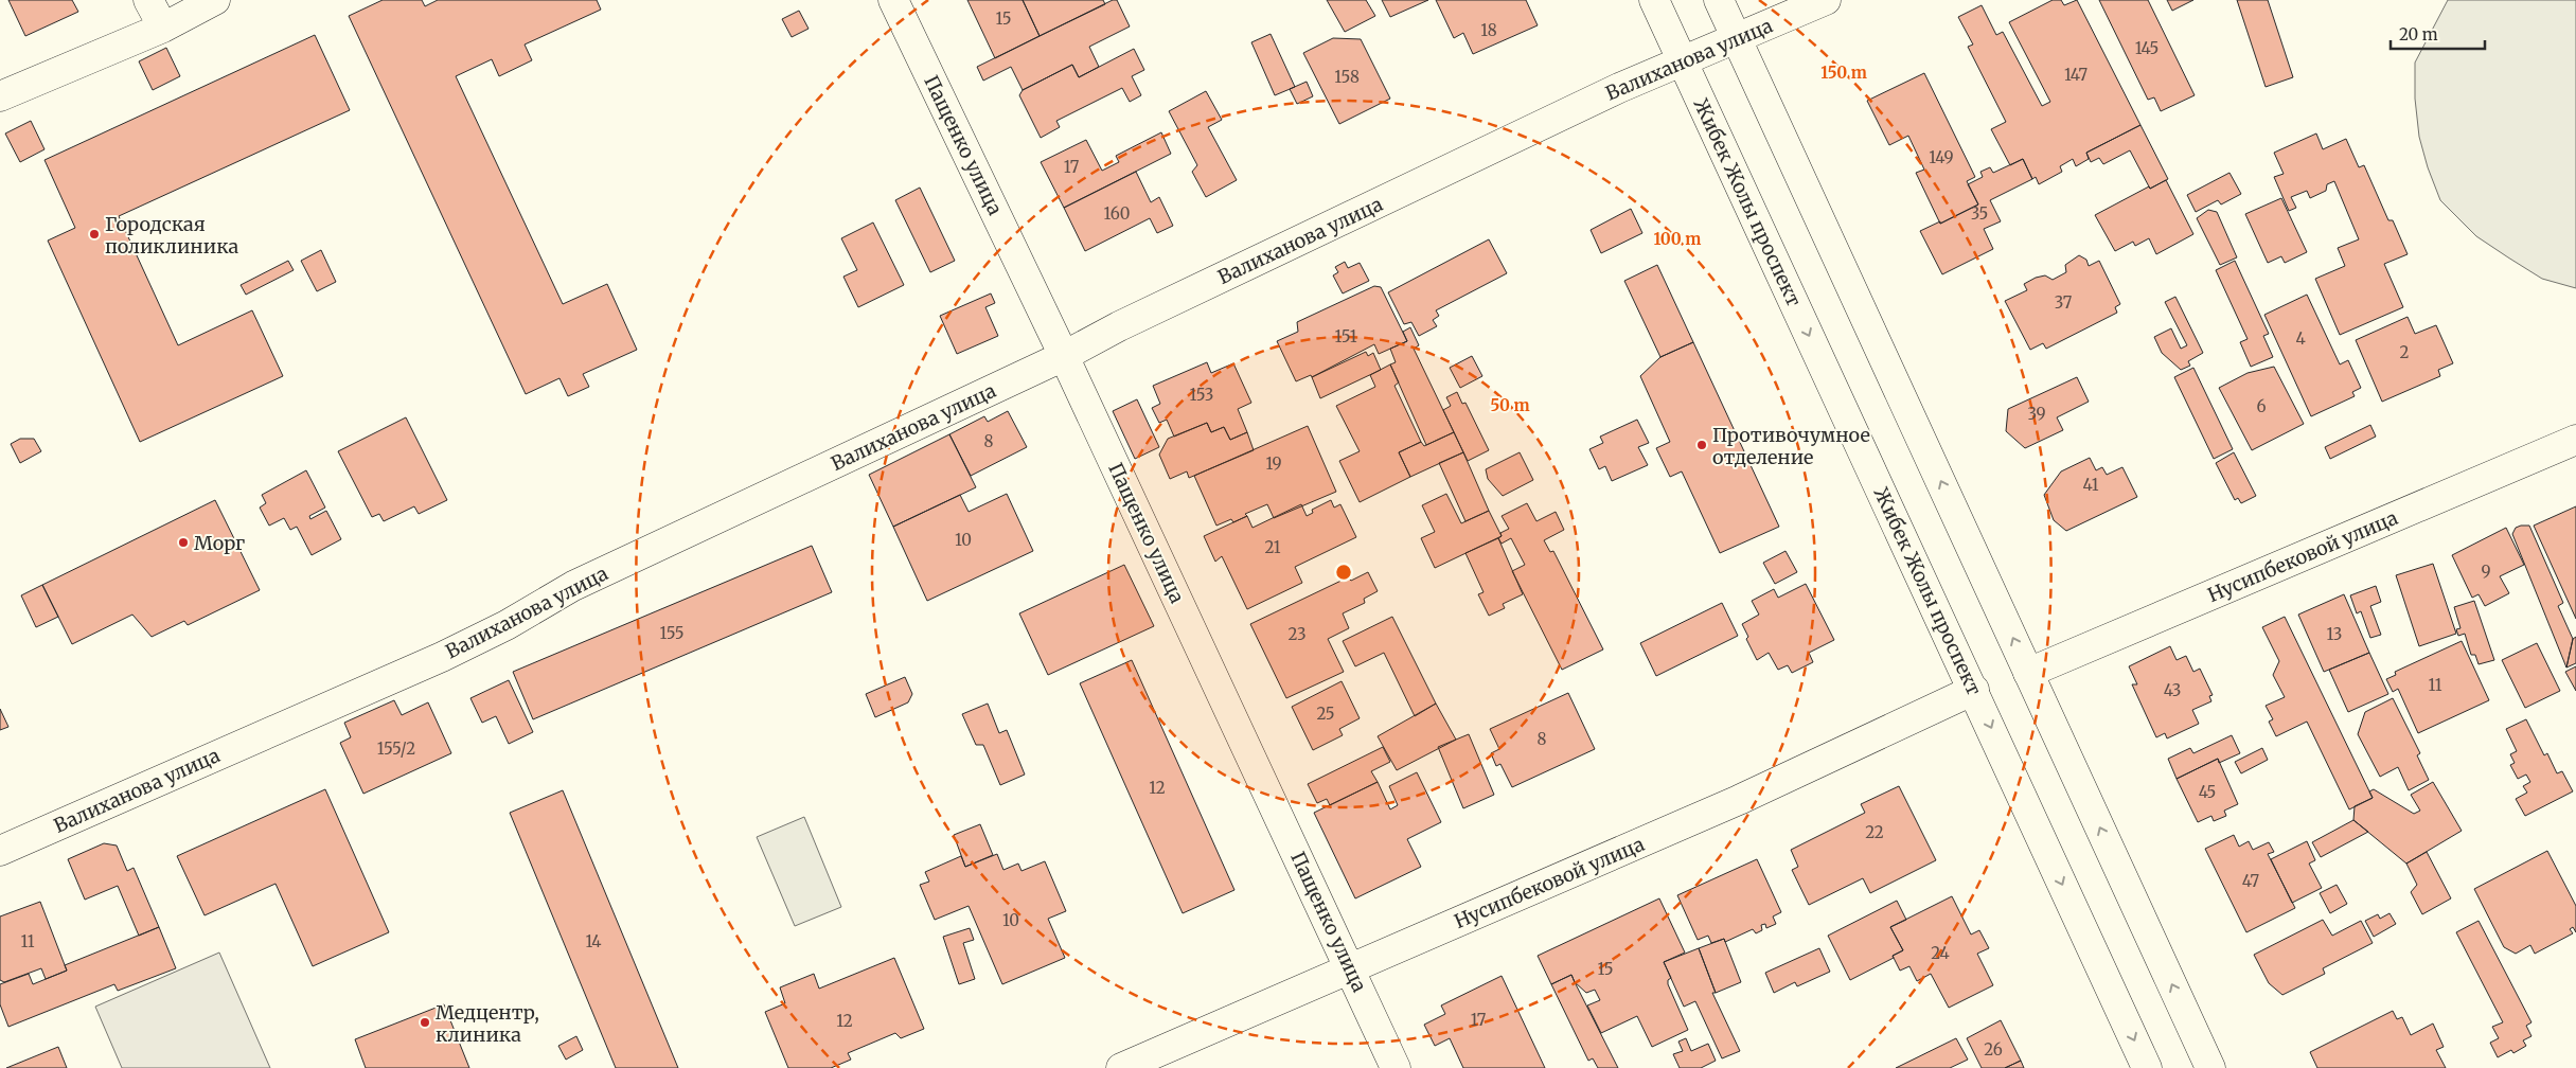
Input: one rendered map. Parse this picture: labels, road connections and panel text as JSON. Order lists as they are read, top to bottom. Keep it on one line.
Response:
{"streets":{"main road":["Валиханова улица","Пащенко улица","Жибек Жолы проспект","Нусипбековой улица"]},"crossings":[["Валиханова улица","Пащенко улица"],["Валиханова улица","Жибек Жолы проспект"],["Пащенко улица","Нусипбековой улица"],["Жибек Жолы проспект","Нусипбековой улица"]],"places":["Городская поликлиника","Противочумное отделение","Морг","Медцентр, клиника"],"house_numbers":["15","18","145","147","158","149","17","160","35","37","151","4","2","153","6","39","8","19","41","10","21","9","155","23","13","11","43","25","8","155/2","12","45","22","47","10","11","14","24","15","17","12","26"],"scale_bar":"20 m","rings":["150 m","100 m","50 m"]}
